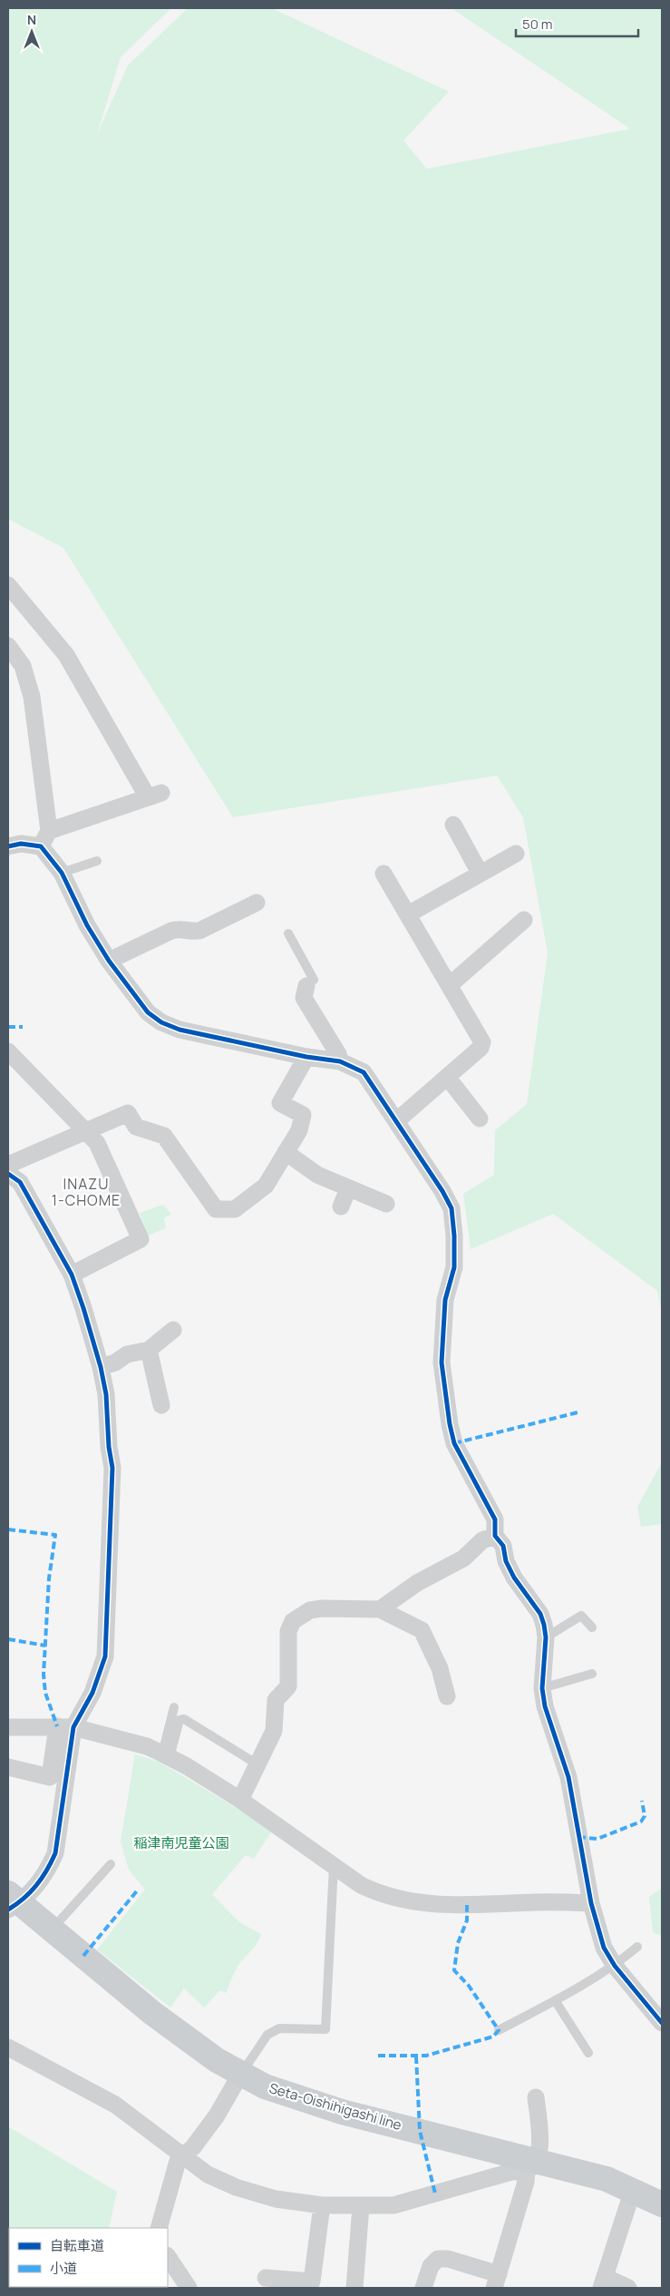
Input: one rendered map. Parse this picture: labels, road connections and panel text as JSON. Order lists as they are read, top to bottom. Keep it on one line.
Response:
{"streets":{"main road":["Seta-Oishihigashi line"]},"districts":["INAZU 1-CHOME"],"parks":["稲津南児童公園"],"legend":["自転車道","小道"],"scale_bar":"50 m","north":"top"}
